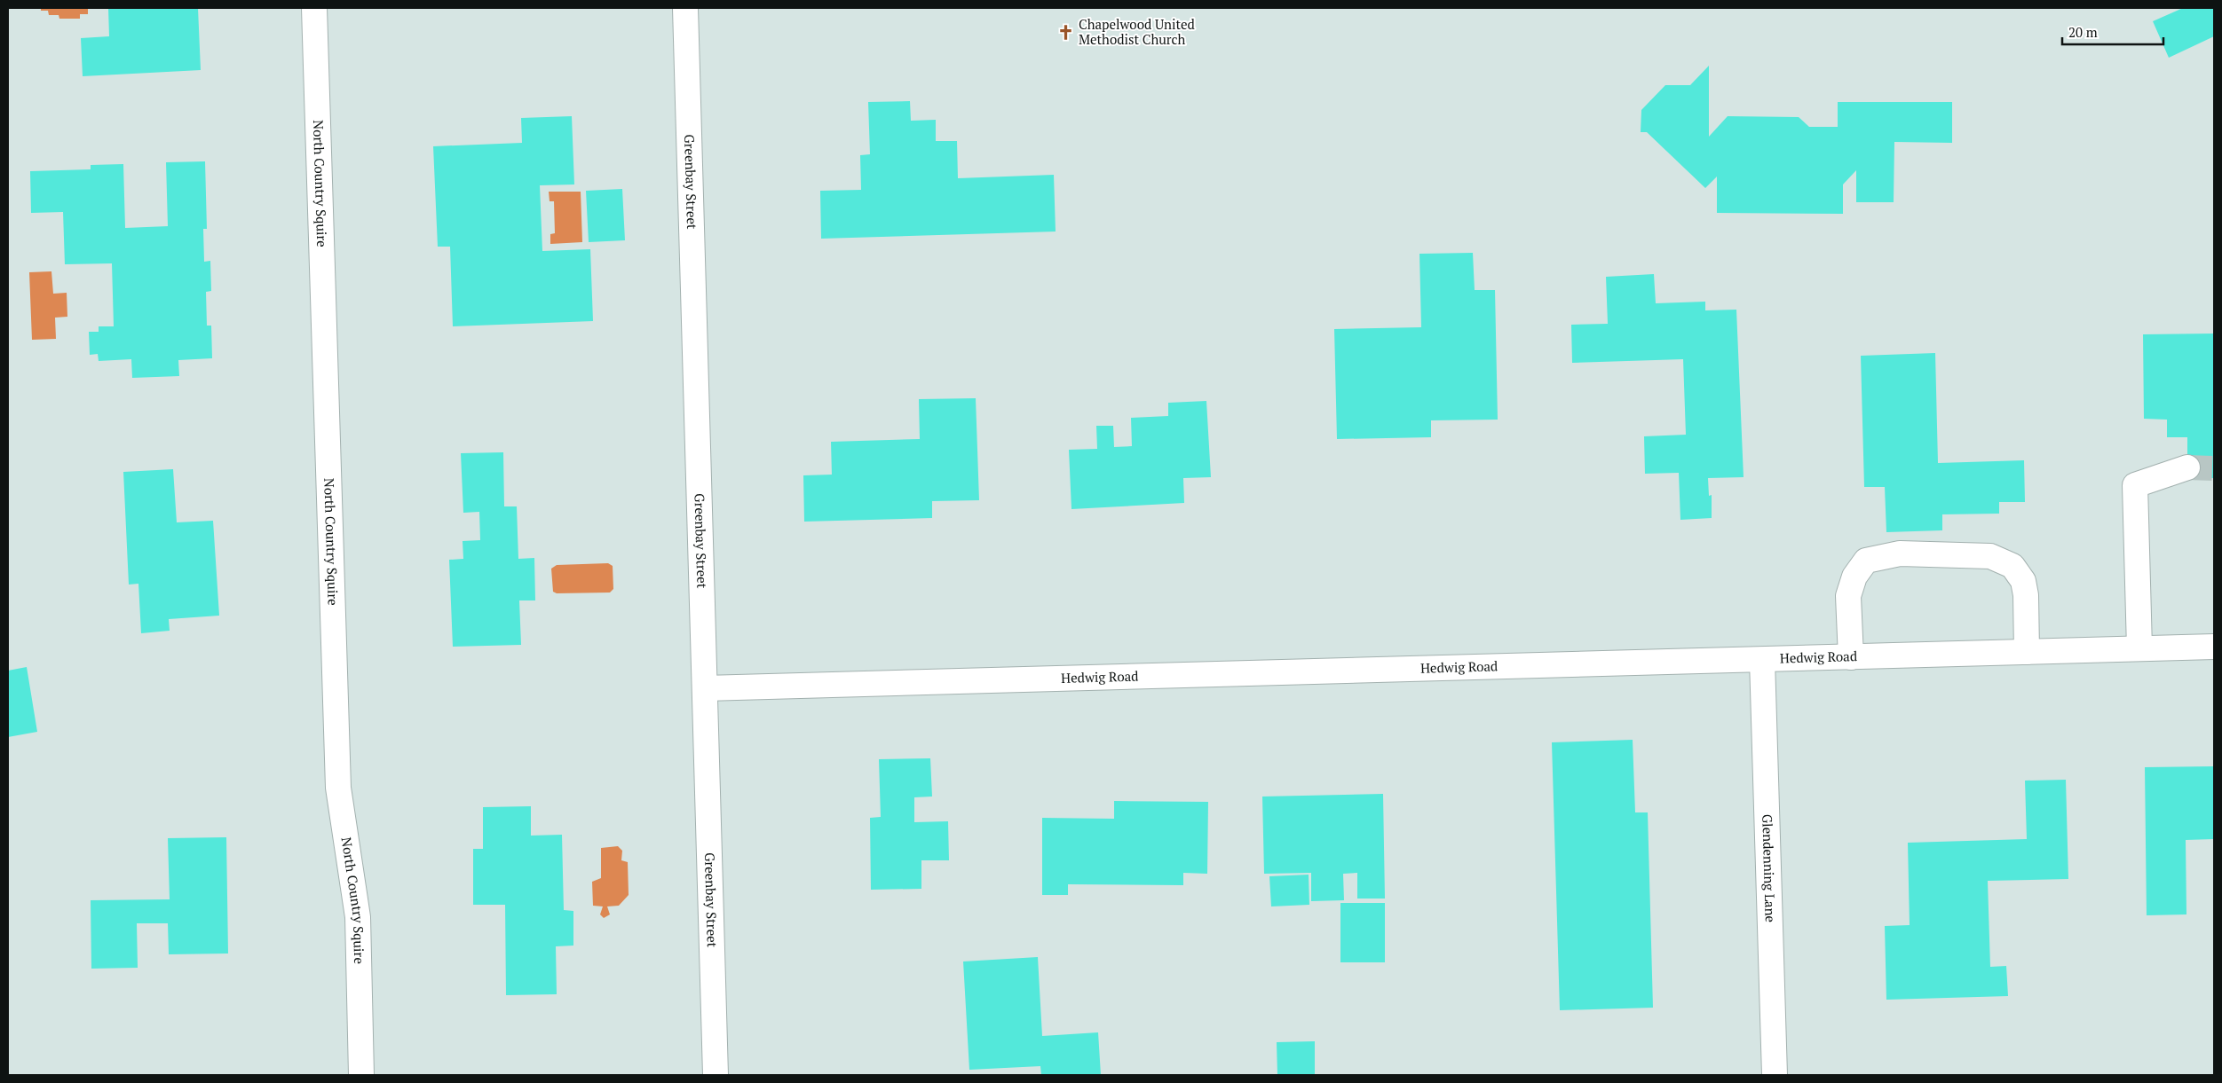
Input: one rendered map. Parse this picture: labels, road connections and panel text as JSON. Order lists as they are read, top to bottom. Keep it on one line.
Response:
{"streets":{"street":["North Country Squire","Greenbay Street","Hedwig Road","Glendenning Lane"]},"crossings":[["Greenbay Street","Hedwig Road"],["Hedwig Road","Glendenning Lane"]],"places":{"church":["Chapelwood United Methodist Church"]},"scale_bar":"20 m"}
